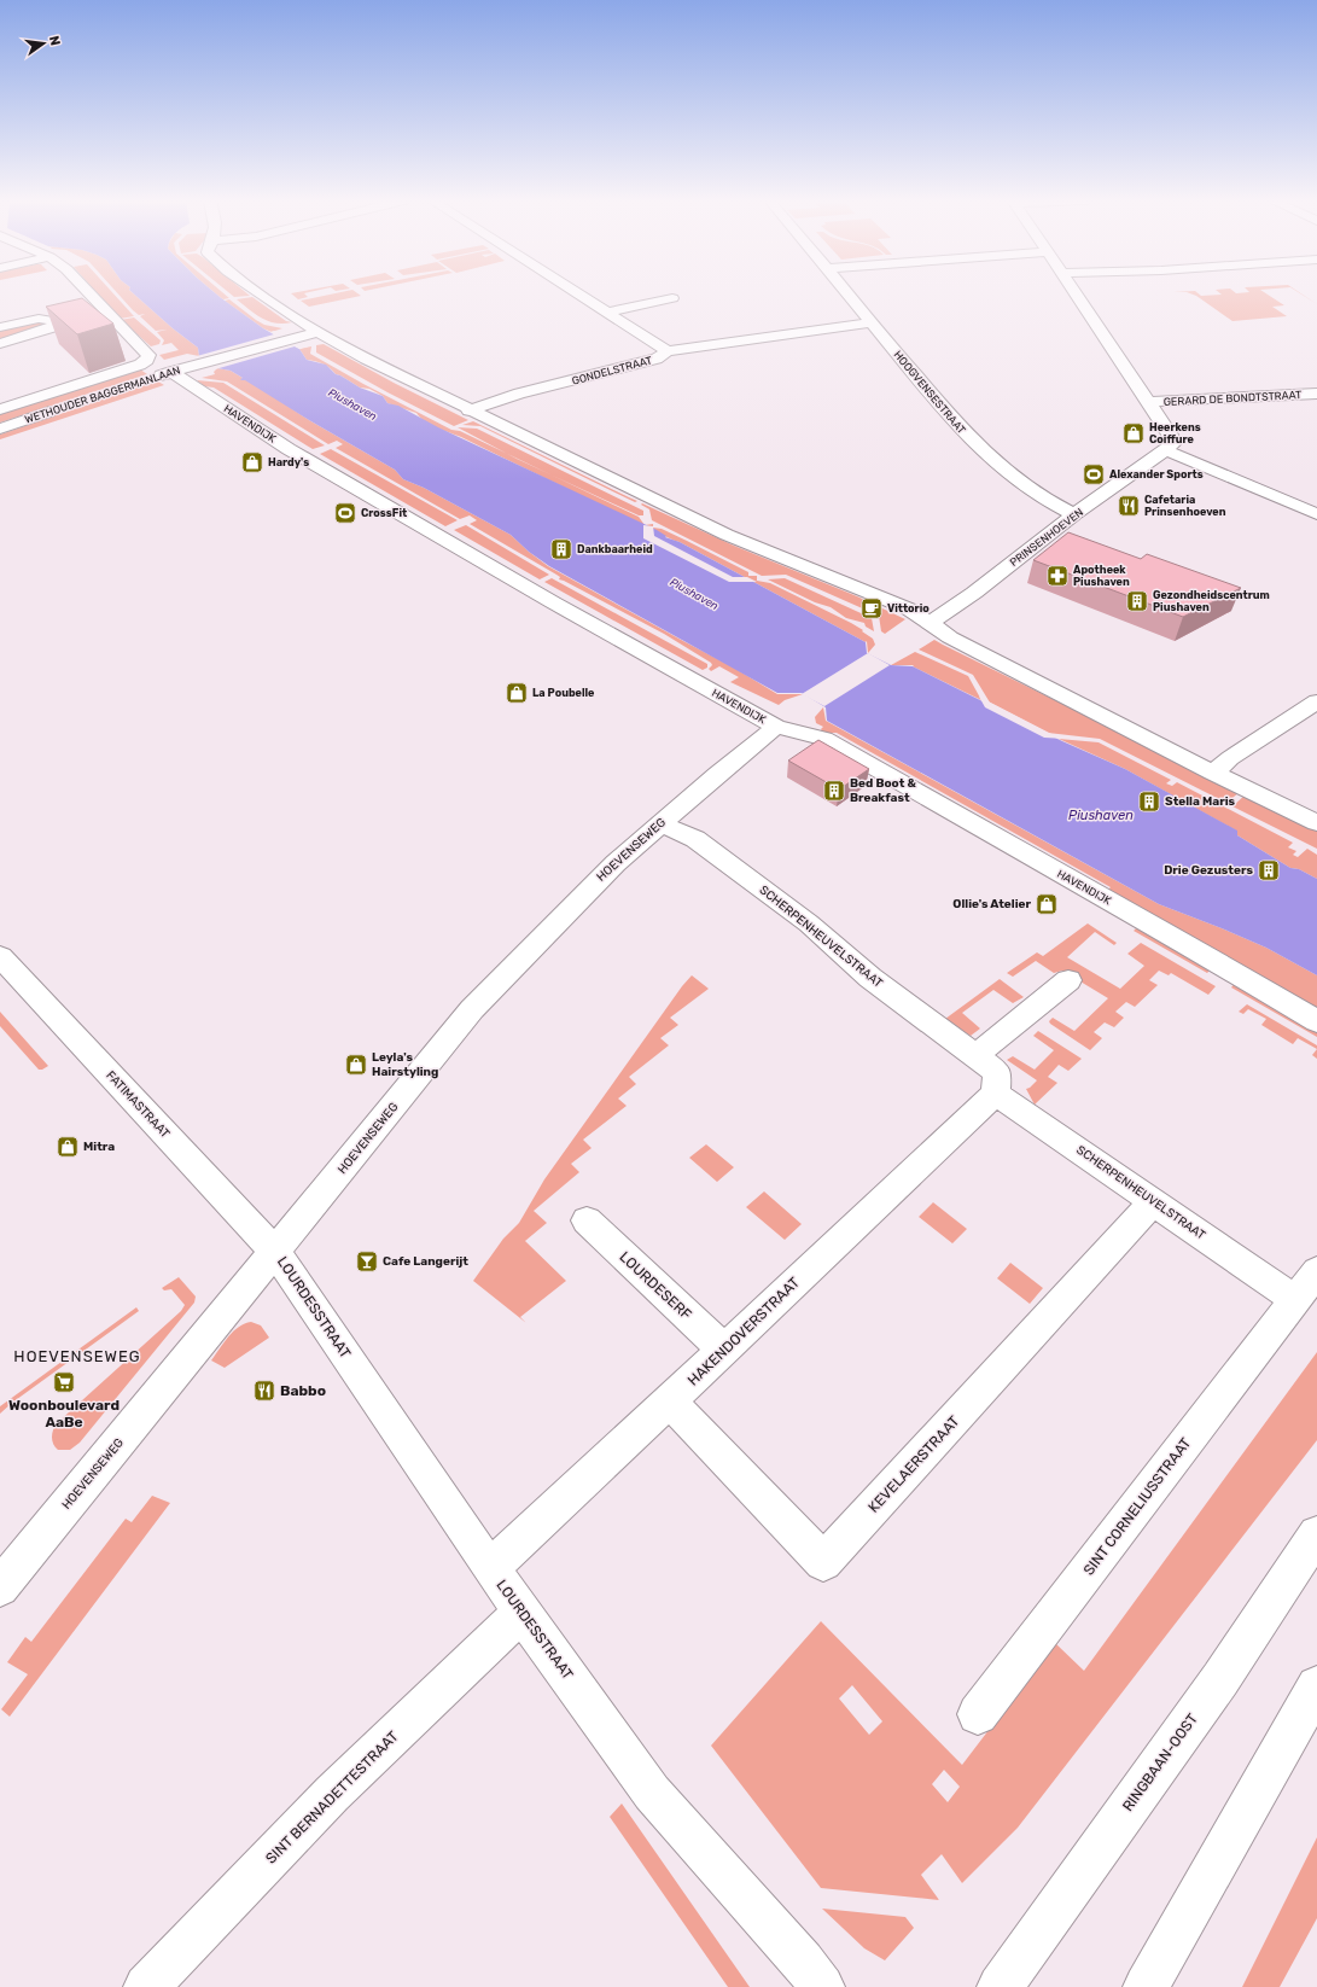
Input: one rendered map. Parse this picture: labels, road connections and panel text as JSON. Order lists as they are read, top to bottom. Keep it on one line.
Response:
{"streets":{"street":["GONDELSTRAAT","HOOGVENSESTRAAT","WETHOUDER BAGGERMANLAAN","GERARD DE BONDTSTRAAT","HAVENDIJK","PRINSENHOEVEN","HOEVENSEWEG","SCHERPENHEUVELSTRAAT","FATIMASTRAAT","LOURDESERF","LOURDESSTRAAT","HAKENDOVERSTRAAT","KEVELAERSTRAAT","SINT CORNELIUSSTRAAT","RINGBAAN-OOST","SINT BERNADETTESTRAAT"]},"crossings":[["GONDELSTRAAT","HOOGVENSESTRAAT"],["HOOGVENSESTRAAT","PRINSENHOEVEN"],["WETHOUDER BAGGERMANLAAN","HAVENDIJK"],["HAVENDIJK","HOEVENSEWEG"],["HOEVENSEWEG","SCHERPENHEUVELSTRAAT"],["HOEVENSEWEG","FATIMASTRAAT"],["HOEVENSEWEG","LOURDESSTRAAT"],["SCHERPENHEUVELSTRAAT","HAKENDOVERSTRAAT"],["SCHERPENHEUVELSTRAAT","KEVELAERSTRAAT"],["SCHERPENHEUVELSTRAAT","SINT CORNELIUSSTRAAT"],["FATIMASTRAAT","LOURDESSTRAAT"],["LOURDESERF","HAKENDOVERSTRAAT"],["LOURDESSTRAAT","HAKENDOVERSTRAAT"],["LOURDESSTRAAT","SINT BERNADETTESTRAAT"],["HAKENDOVERSTRAAT","KEVELAERSTRAAT"]],"districts":["HOEVENSEWEG"],"water":["Piushaven"],"places":{"shop":["Heerkens Coiffure","Hardy's","La Poubelle","Ollie's Atelier","Leyla's Hairstyling","Mitra"],"sports":["Alexander Sports","CrossFit"],"restaurant":["Cafetaria Prinsenhoeven","Babbo"],"building":["Dankbaarheid","Gezondheidscentrum Piushaven","Bed Boot & Breakfast","Stella Maris","Drie Gezusters"],"pharmacy":["Apotheek Piushaven"],"cafe":["Vittorio"],"bar":["Cafe Langerijt"],"supermarket":["Woonboulevard AaBe"]},"north":"right"}
